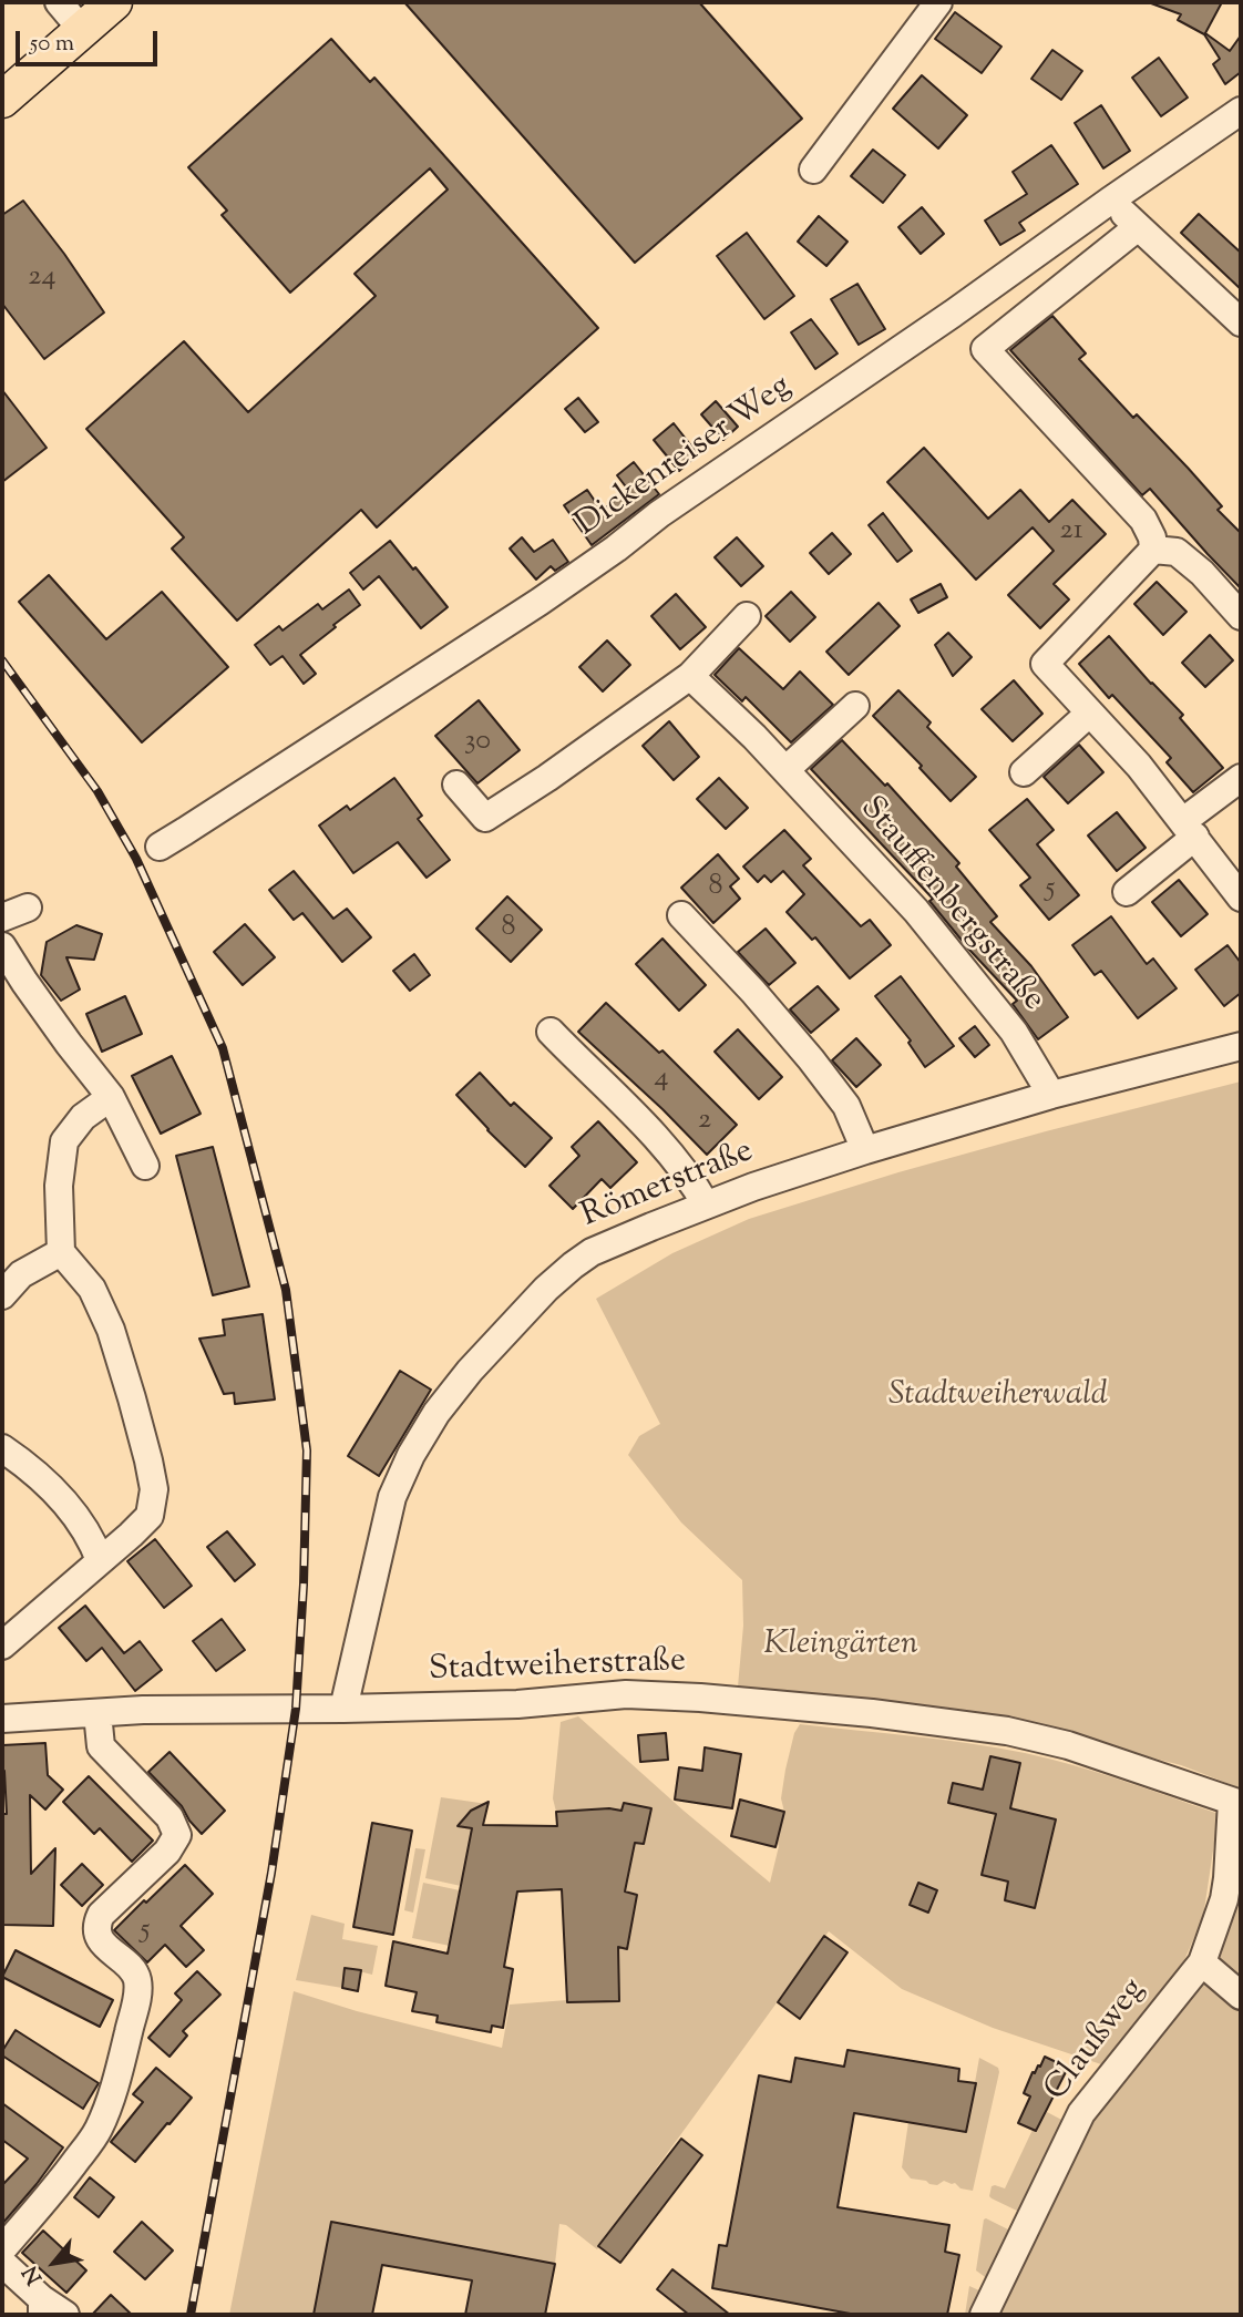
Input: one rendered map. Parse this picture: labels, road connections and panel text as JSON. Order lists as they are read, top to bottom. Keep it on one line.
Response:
{"streets":{"street":["Dickenreiser Weg","Stauffenbergstraße","Römerstraße","Stadtweiherstraße","Claußweg"]},"crossings":[["Stauffenbergstraße","Römerstraße"],["Römerstraße","Stadtweiherstraße"],["Stadtweiherstraße","Claußweg"]],"parks":["Stadtweiherwald","Kleingärten"],"house_numbers":["24","21","30","8","5","8","4","2","5"],"scale_bar":"50 m","north":"bottom left"}
